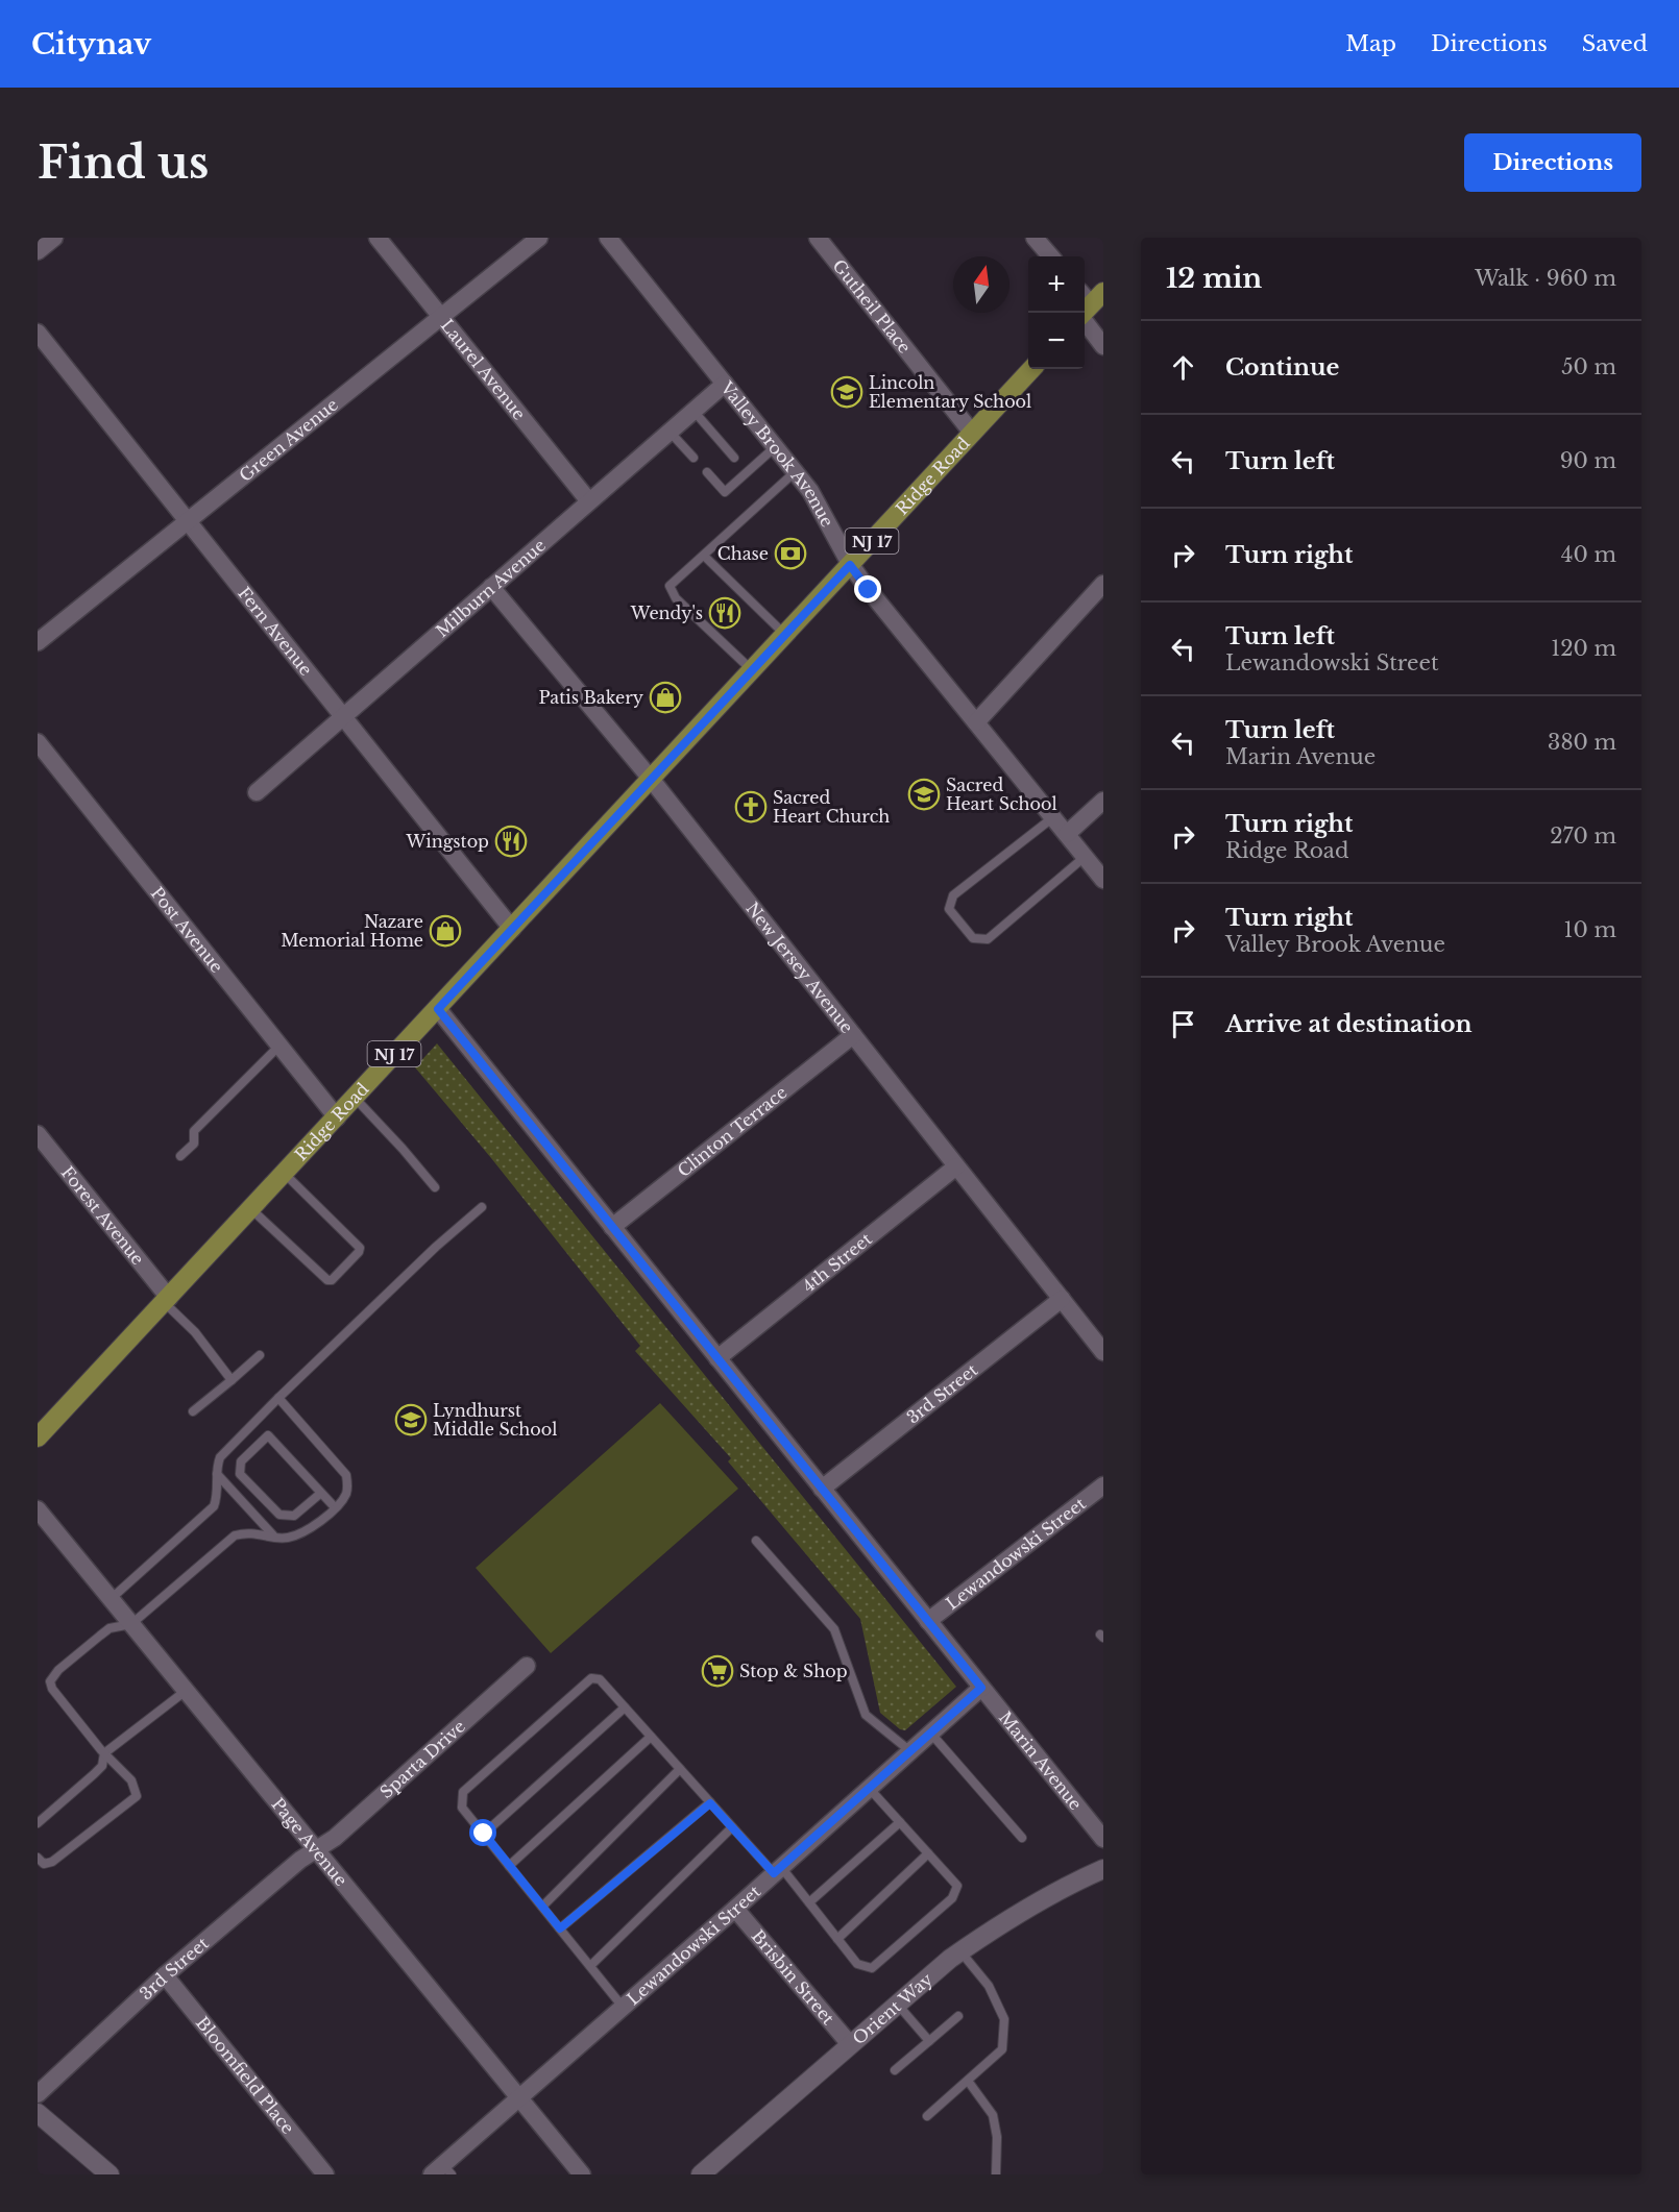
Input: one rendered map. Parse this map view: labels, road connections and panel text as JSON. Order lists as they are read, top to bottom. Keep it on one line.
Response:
{"streets":{"main road":["Ridge Road","NJ 17"],"street":["Gutheil Place","Laurel Avenue","Green Avenue","Valley Brook Avenue","Milburn Avenue","Fern Avenue","Post Avenue","New Jersey Avenue","Clinton Terrace","Forest Avenue","4th Street","3rd Street","Lewandowski Street","Sparta Drive","Marin Avenue","Page Avenue","Brisbin Street","Orient Way","Bloomfield Place"]},"crossings":[["Gutheil Place","Ridge Road"],["Laurel Avenue","Green Avenue"],["Laurel Avenue","Milburn Avenue"],["Green Avenue","Fern Avenue"],["Valley Brook Avenue","Ridge Road"],["Valley Brook Avenue","Milburn Avenue"],["Ridge Road","Fern Avenue"],["Ridge Road","Post Avenue"],["Ridge Road","New Jersey Avenue"],["Ridge Road","Forest Avenue"],["Ridge Road","Marin Avenue"],["Milburn Avenue","Fern Avenue"],["Milburn Avenue","New Jersey Avenue"],["New Jersey Avenue","Clinton Terrace"],["New Jersey Avenue","4th Street"],["New Jersey Avenue","3rd Street"],["Clinton Terrace","Marin Avenue"],["4th Street","Marin Avenue"],["3rd Street","Sparta Drive"],["3rd Street","Marin Avenue"],["3rd Street","Page Avenue"],["3rd Street","Bloomfield Place"],["Lewandowski Street","Marin Avenue"],["Lewandowski Street","Page Avenue"],["Lewandowski Street","Brisbin Street"],["Sparta Drive","Page Avenue"],["Brisbin Street","Orient Way"]],"places":{"school or university":["Lincoln Elementary School","Sacred Heart School","Lyndhurst Middle School"],"bank":["Chase"],"restaurant":["Wendy's","Wingstop"],"shop":["Patis Bakery","Nazare Memorial Home"],"church":["Sacred Heart Church"],"supermarket":["Stop & Shop"]},"north":"top","page":{"header":"Citynav","nav":["Map","Directions","Saved"],"buttons":"Directions","title":"Find us","heading":["12 min","Walk · 960 m"],"map_buttons":["+","−"],"list":[["Continue","50 m"],["Turn left","90 m"],["Turn right","40 m"],["Turn left","Lewandowski Street","120 m"],["Turn left","Marin Avenue","380 m"],["Turn right","Ridge Road","270 m"],["Turn right","Valley Brook Avenue","10 m"],"Arrive at destination"]}}
